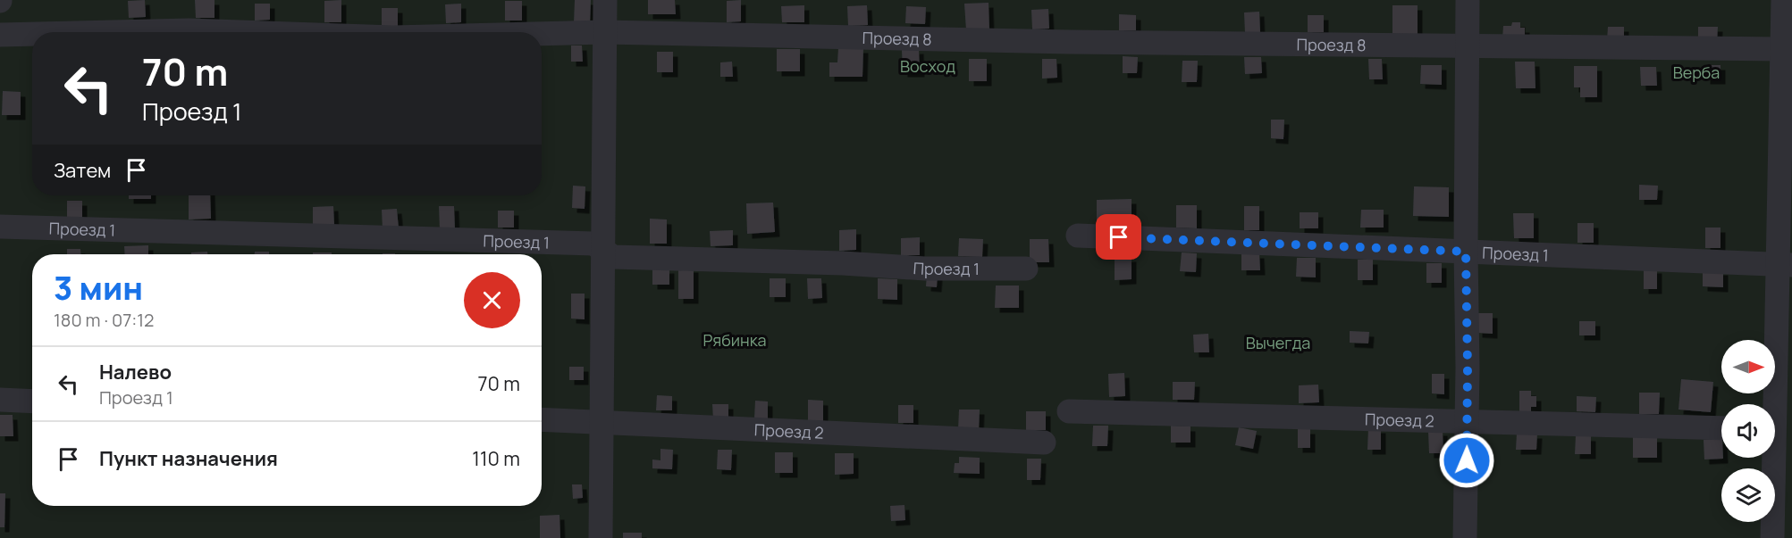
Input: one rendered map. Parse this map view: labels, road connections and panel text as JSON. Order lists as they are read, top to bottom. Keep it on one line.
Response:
{"streets":{"street":["Проезд 8","Проезд 1","Проезд 2"]},"parks":["Восход","Верба","Рябинка","Вычегда"],"north":"right","page":{"turn":["70 m","Проезд 1"],"then":"Затем","heading":["3 мин","180 m · 07:12"],"list":[{"name":"Налево","note":"Проезд 1","value":"70 m"},{"name":"Пункт назначения","value":"110 m"}]}}
